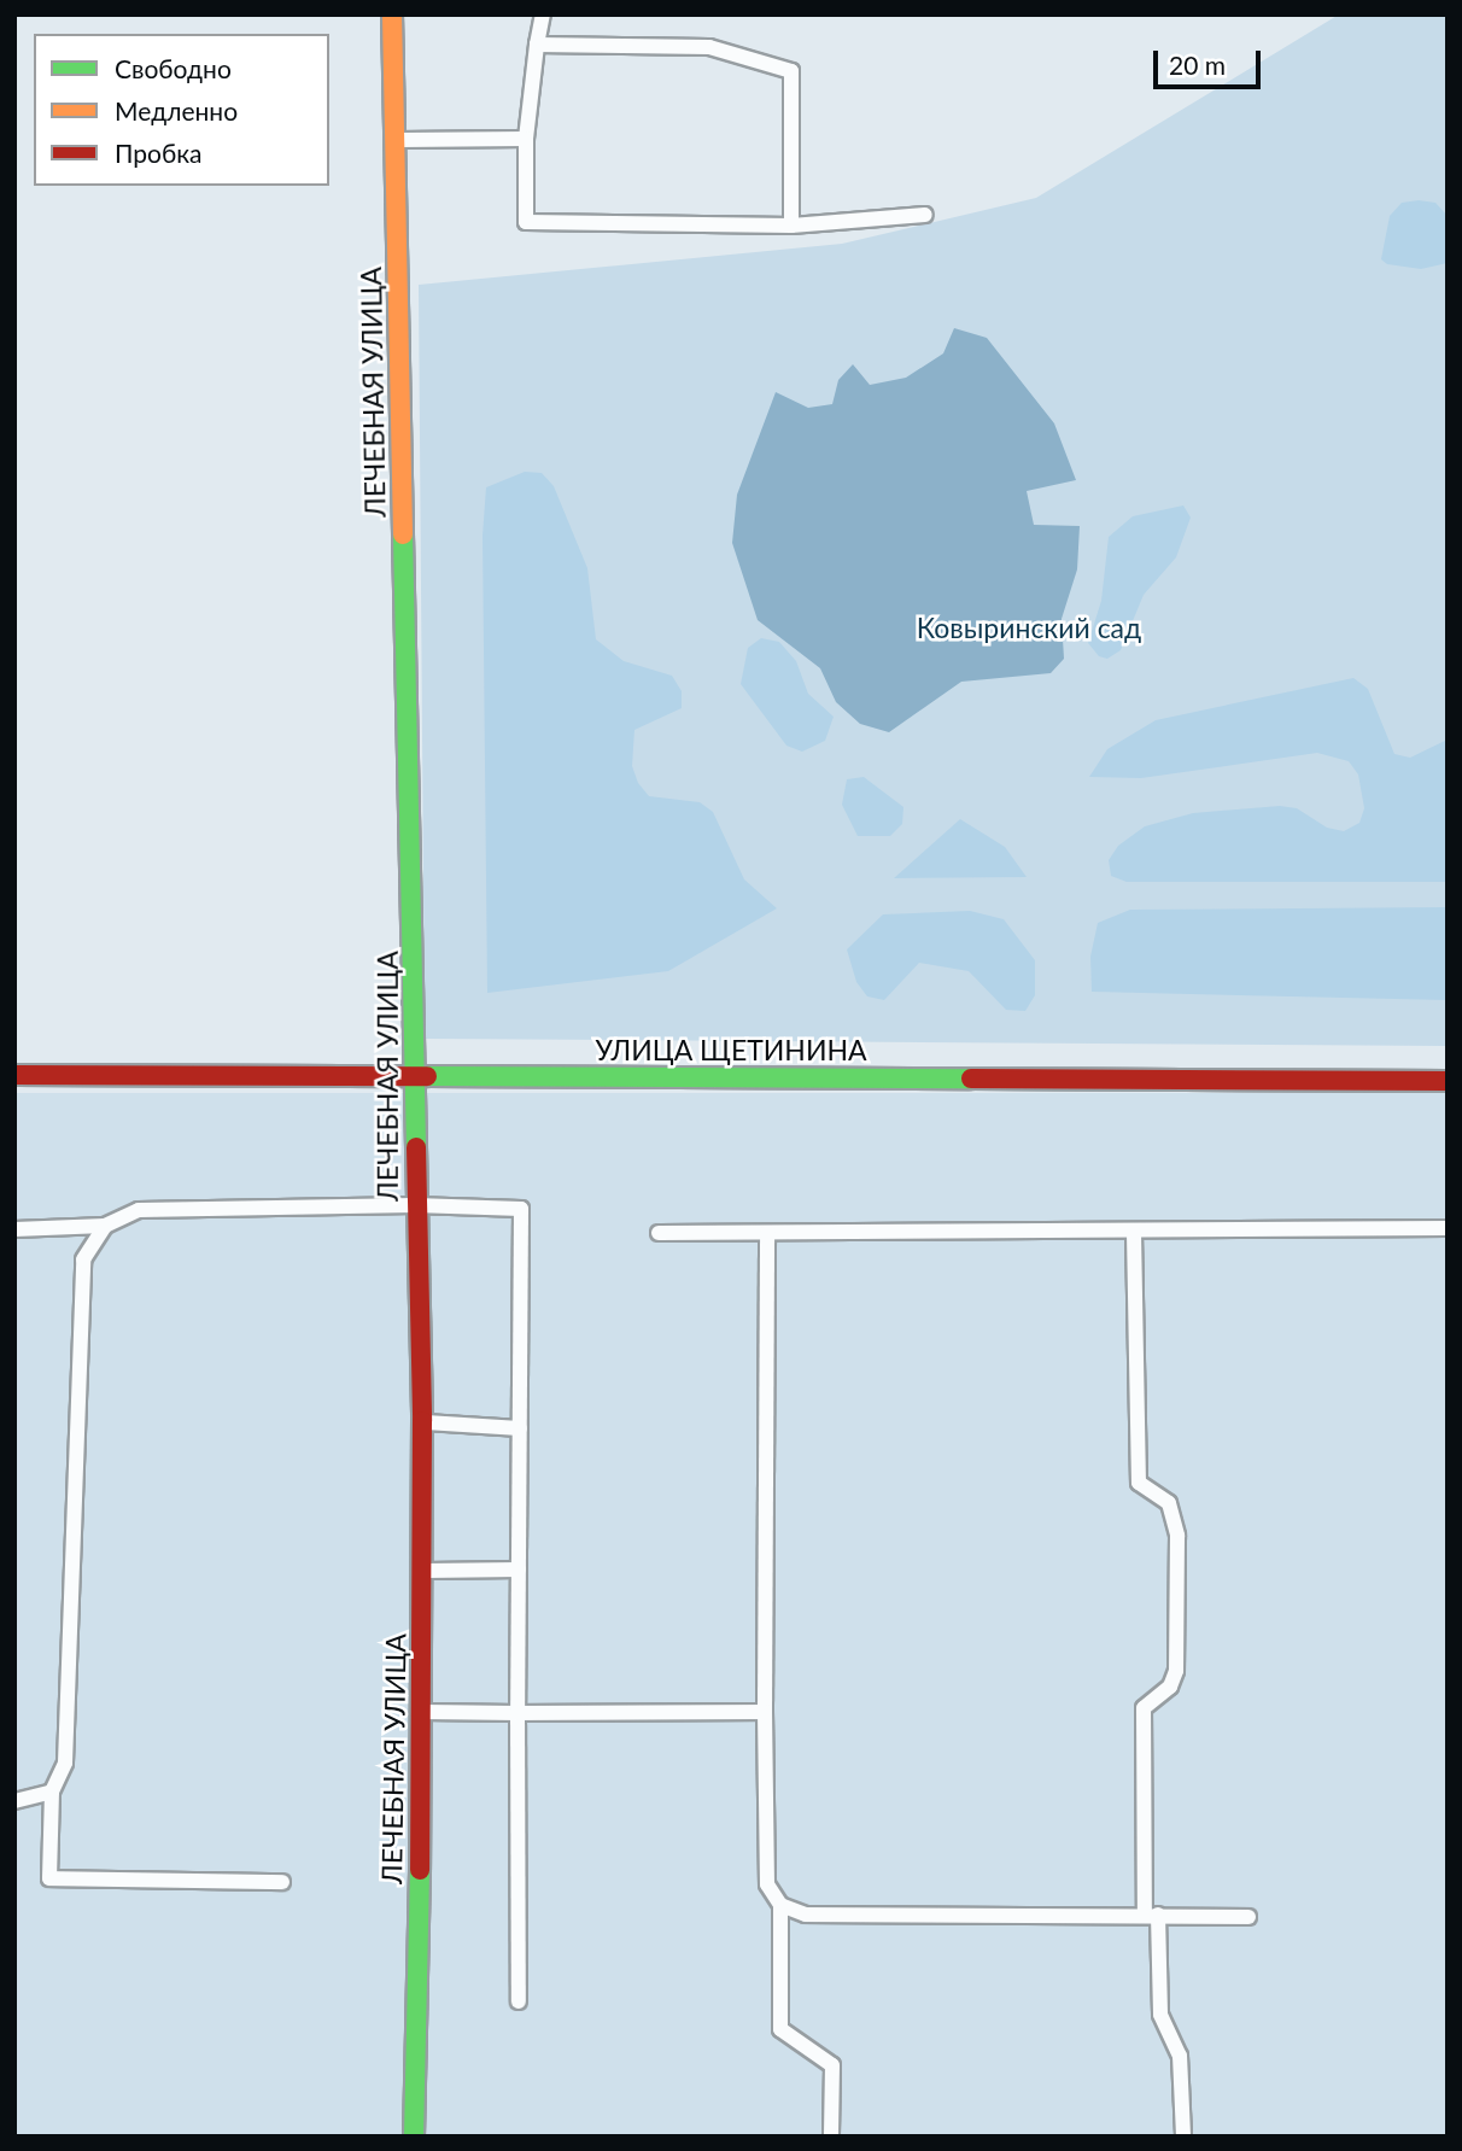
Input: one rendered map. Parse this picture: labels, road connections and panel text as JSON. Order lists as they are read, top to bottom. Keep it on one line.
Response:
{"streets":{"street":["ЛЕЧЕБНАЯ УЛИЦА","УЛИЦА ЩЕТИНИНА"]},"crossings":[["ЛЕЧЕБНАЯ УЛИЦА","УЛИЦА ЩЕТИНИНА"]],"parks":["Ковыринский сад"],"legend":["Свободно","Медленно","Пробка"],"scale_bar":"20 m"}
